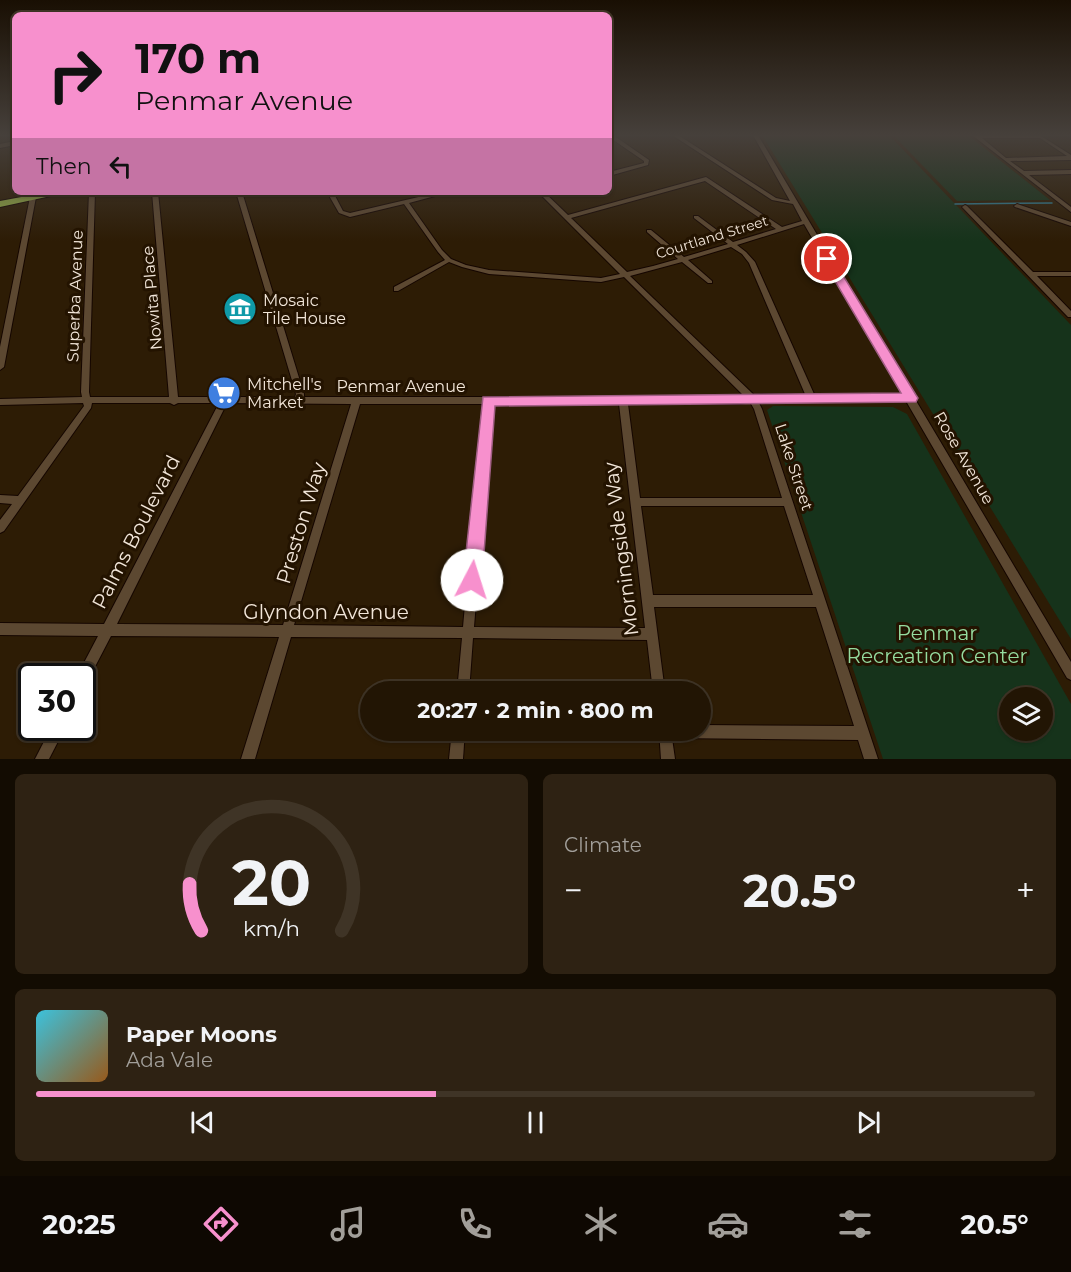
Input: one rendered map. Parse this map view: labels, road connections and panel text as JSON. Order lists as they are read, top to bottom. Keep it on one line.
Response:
{"streets":{"street":["Courtland Street","Superba Avenue","Nowita Place","Penmar Avenue","Rose Avenue","Lake Street","Preston Way","Palms Boulevard","Morningside Way","Glyndon Avenue"]},"crossings":[["Courtland Street","Rose Avenue"],["Courtland Street","Lake Street"],["Superba Avenue","Penmar Avenue"],["Nowita Place","Penmar Avenue"],["Penmar Avenue","Rose Avenue"],["Penmar Avenue","Lake Street"],["Penmar Avenue","Preston Way"],["Penmar Avenue","Palms Boulevard"],["Penmar Avenue","Morningside Way"],["Preston Way","Glyndon Avenue"],["Palms Boulevard","Glyndon Avenue"],["Morningside Way","Glyndon Avenue"]],"parks":["Penmar Recreation Center"],"places":{"museum":["Mosaic Tile House"],"supermarket":["Mitchell's Market"]},"page":{"turn":["170 m","Penmar Avenue"],"then":"Then","limit":"30","trip":"20:27 · 2 min · 800 m","tile":"Climate","heat":["−","20.5°","+"],"song":["Paper Moons","Ada Vale"],"tabs":["20:25","20.5°"],"gauge":["20","km/h"]}}
